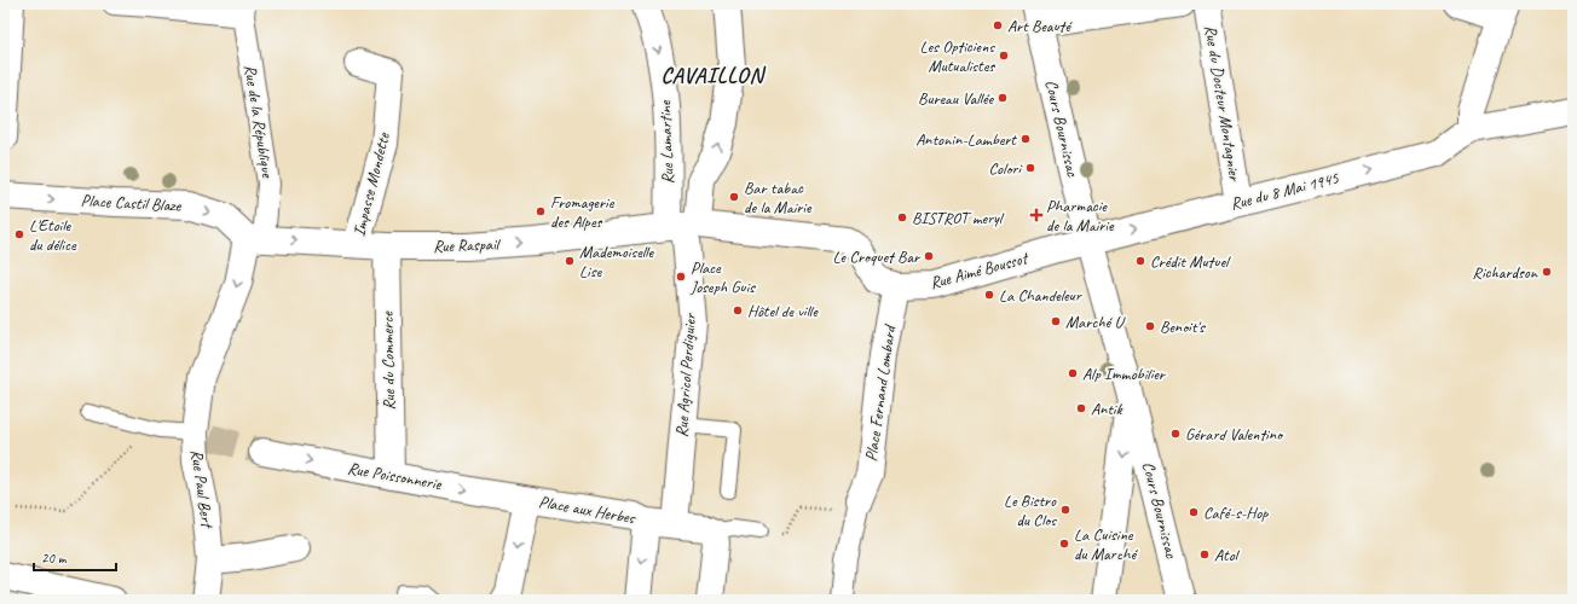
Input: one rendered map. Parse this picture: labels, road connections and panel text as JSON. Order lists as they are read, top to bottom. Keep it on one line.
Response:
{"streets":{"street":["Rue du Docteur Montagnier","Rue de la République","Cours Bournissac","Rue Lamartine","Impasse Mondette","Rue du 8 Mai 1945","Place Castil Blaze","Rue Raspail","Rue Aimé Boussot","Rue du Commerce","Rue Agricol Perdiguier","Place Fernand Lombard","Rue Poissonnerie","Rue Paul Bert","Place aux Herbes"]},"crossings":[["Rue du Docteur Montagnier","Rue du 8 Mai 1945"],["Rue de la République","Place Castil Blaze"],["Rue de la République","Rue Raspail"],["Rue de la République","Rue Paul Bert"],["Cours Bournissac","Rue du 8 Mai 1945"],["Cours Bournissac","Rue Aimé Boussot"],["Rue Lamartine","Rue Raspail"],["Rue Lamartine","Rue Aimé Boussot"],["Rue Lamartine","Rue Agricol Perdiguier"],["Impasse Mondette","Rue Raspail"],["Rue du 8 Mai 1945","Rue Aimé Boussot"],["Place Castil Blaze","Rue Raspail"],["Place Castil Blaze","Rue Paul Bert"],["Rue Raspail","Rue Aimé Boussot"],["Rue Raspail","Rue du Commerce"],["Rue Raspail","Rue Agricol Perdiguier"],["Rue Raspail","Rue Paul Bert"],["Rue Aimé Boussot","Rue Agricol Perdiguier"],["Rue Aimé Boussot","Place Fernand Lombard"],["Rue du Commerce","Rue Poissonnerie"],["Rue Agricol Perdiguier","Place aux Herbes"],["Rue Poissonnerie","Place aux Herbes"]],"one_way":["Rue Raspail","Rue Poissonnerie","Rue Paul Bert"],"districts":["CAVAILLON"],"places":{"other":["Art Beauté","Les Opticiens Mutualistes","Bureau Vallée","Antonin-Lambert","Colori","Bar tabac de la Mairie","Fromagerie des Alpes","BISTROT meryl","L'Etoile du délice","Le Croquet Bar","Mademoiselle Lise","Crédit Mutuel","Richardson","Place Joseph Guis","La Chandeleur","Hôtel de ville","Marché U","Benoit's","Alp Immobilier","Antik","Gérard Valentino","Le Bistro du Clos","Café-s-Hop","La Cuisine du Marché","Atol"],"health":["Pharmacie de la Mairie"]},"scale_bar":"20 m"}
